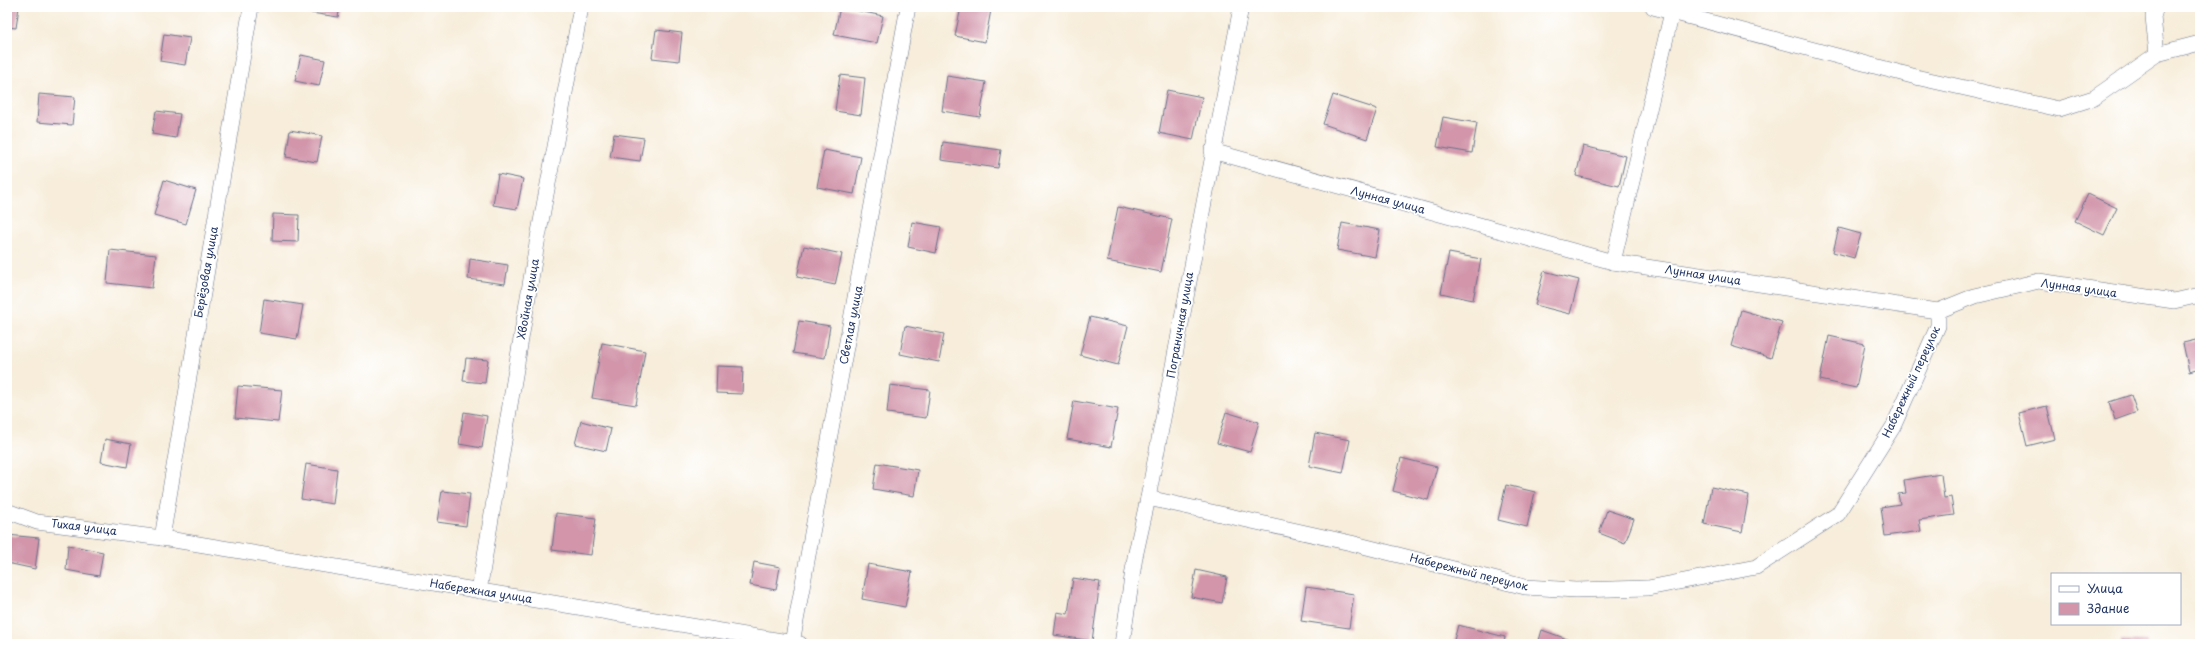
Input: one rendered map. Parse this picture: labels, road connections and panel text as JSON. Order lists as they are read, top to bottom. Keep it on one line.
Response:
{"streets":{"street":["Лунная улица","Берёзовая улица","Хвойная улица","Светлая улица","Пограничная улица","Набережный переулок","Тихая улица","Набережная улица"]},"crossings":[["Лунная улица","Пограничная улица"],["Лунная улица","Набережный переулок"],["Берёзовая улица","Тихая улица"],["Берёзовая улица","Набережная улица"],["Хвойная улица","Набережная улица"],["Светлая улица","Набережная улица"],["Пограничная улица","Набережный переулок"],["Тихая улица","Набережная улица"]],"legend":["Улица","Здание"]}
